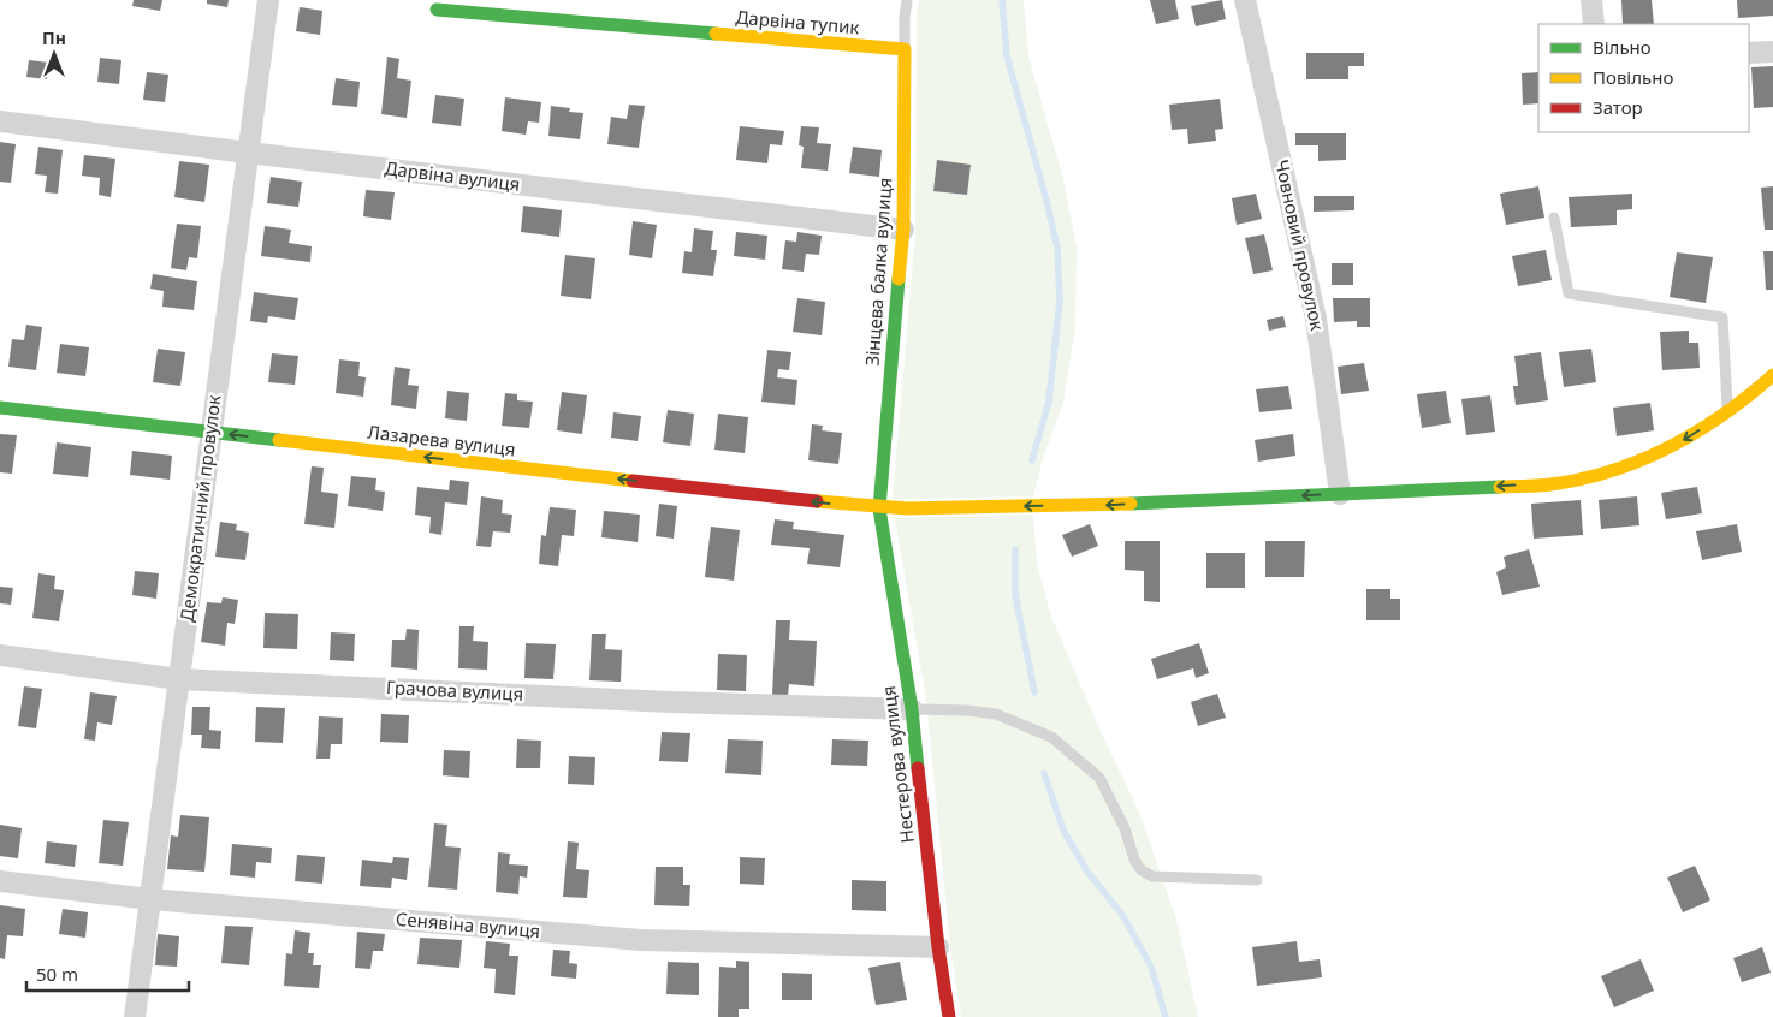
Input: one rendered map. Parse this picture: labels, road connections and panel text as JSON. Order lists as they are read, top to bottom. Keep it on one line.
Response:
{"streets":{"street":["Дарвіна тупик","Дарвіна вулиця","Човновий провулок","Зінцева балка вулиця","Лазарева вулиця","Демократичний провулок","Грачова вулиця","Нестерова вулиця","Сенявіна вулиця"]},"crossings":[["Дарвіна тупик","Зінцева балка вулиця"],["Дарвіна вулиця","Зінцева балка вулиця"],["Дарвіна вулиця","Демократичний провулок"],["Зінцева балка вулиця","Лазарева вулиця"],["Зінцева балка вулиця","Нестерова вулиця"],["Лазарева вулиця","Демократичний провулок"],["Лазарева вулиця","Нестерова вулиця"],["Демократичний провулок","Грачова вулиця"],["Демократичний провулок","Сенявіна вулиця"],["Грачова вулиця","Нестерова вулиця"],["Нестерова вулиця","Сенявіна вулиця"]],"one_way":["Лазарева вулиця"],"legend":["Вільно","Повільно","Затор"],"scale_bar":"50 m","north":"top"}
